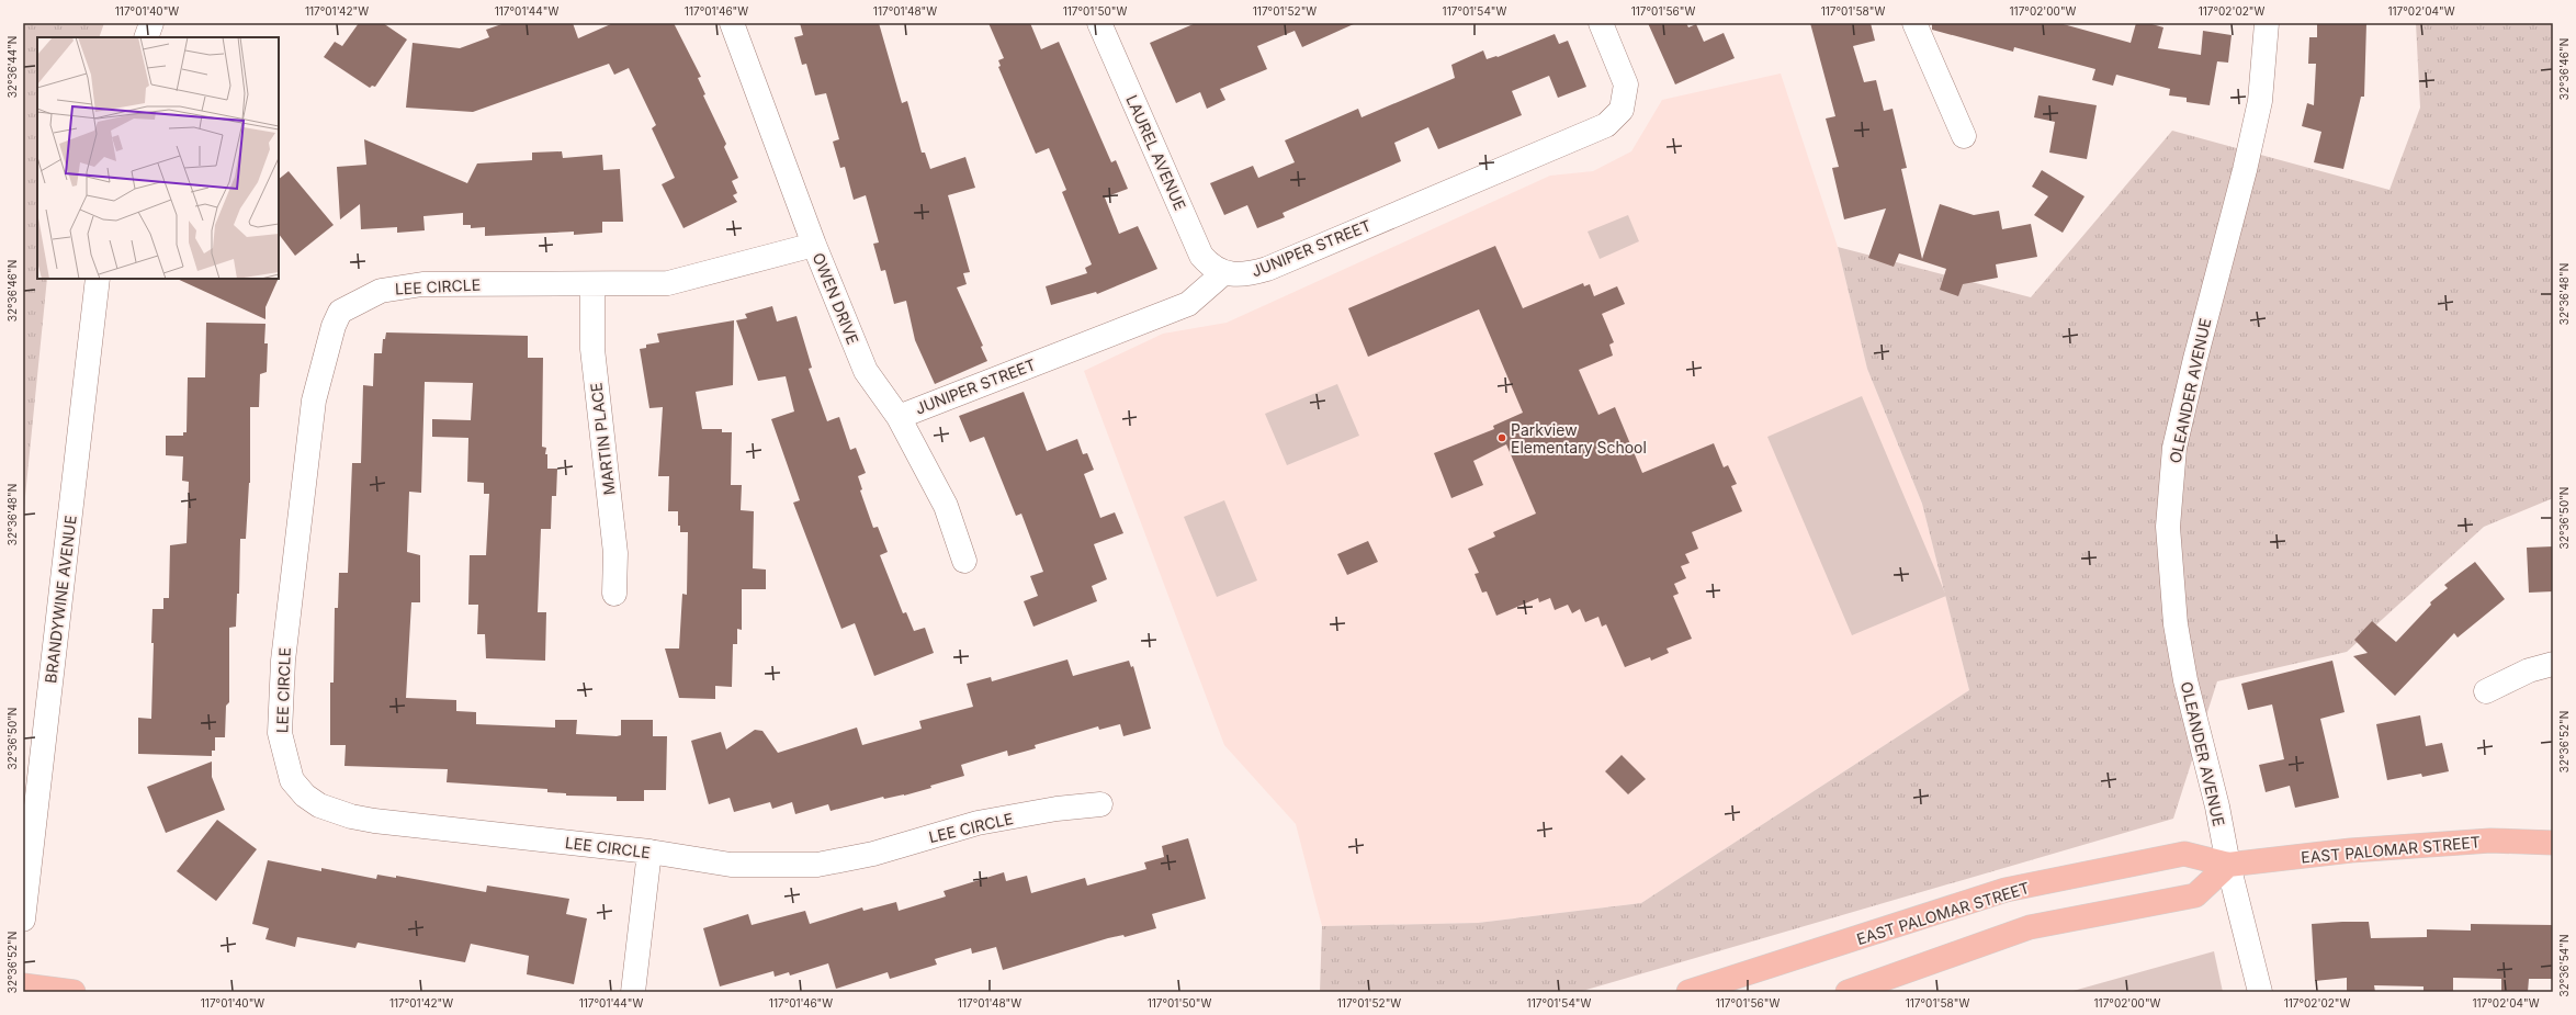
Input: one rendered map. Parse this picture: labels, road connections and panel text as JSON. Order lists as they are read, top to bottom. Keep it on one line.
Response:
{"streets":{"main road":["EAST PALOMAR STREET"],"street":["LAUREL AVENUE","JUNIPER STREET","LEE CIRCLE","OWEN DRIVE","OLEANDER AVENUE","MARTIN PLACE","BRANDYWINE AVENUE"]},"crossings":[["LAUREL AVENUE","JUNIPER STREET"],["JUNIPER STREET","OWEN DRIVE"],["LEE CIRCLE","OWEN DRIVE"],["LEE CIRCLE","MARTIN PLACE"],["OLEANDER AVENUE","EAST PALOMAR STREET"]],"places":["Parkview Elementary School"],"coordinates":["117°01'40\"W","117°01'42\"W","117°01'44\"W","117°01'46\"W","117°01'48\"W","117°01'50\"W","117°01'52\"W","117°01'54\"W","117°01'56\"W","117°01'58\"W","117°02'00\"W","117°02'02\"W","117°02'04\"W","32°36'44\"N","32°36'46\"N","32°36'48\"N","32°36'50\"N","32°36'52\"N","32°36'54\"N"]}
